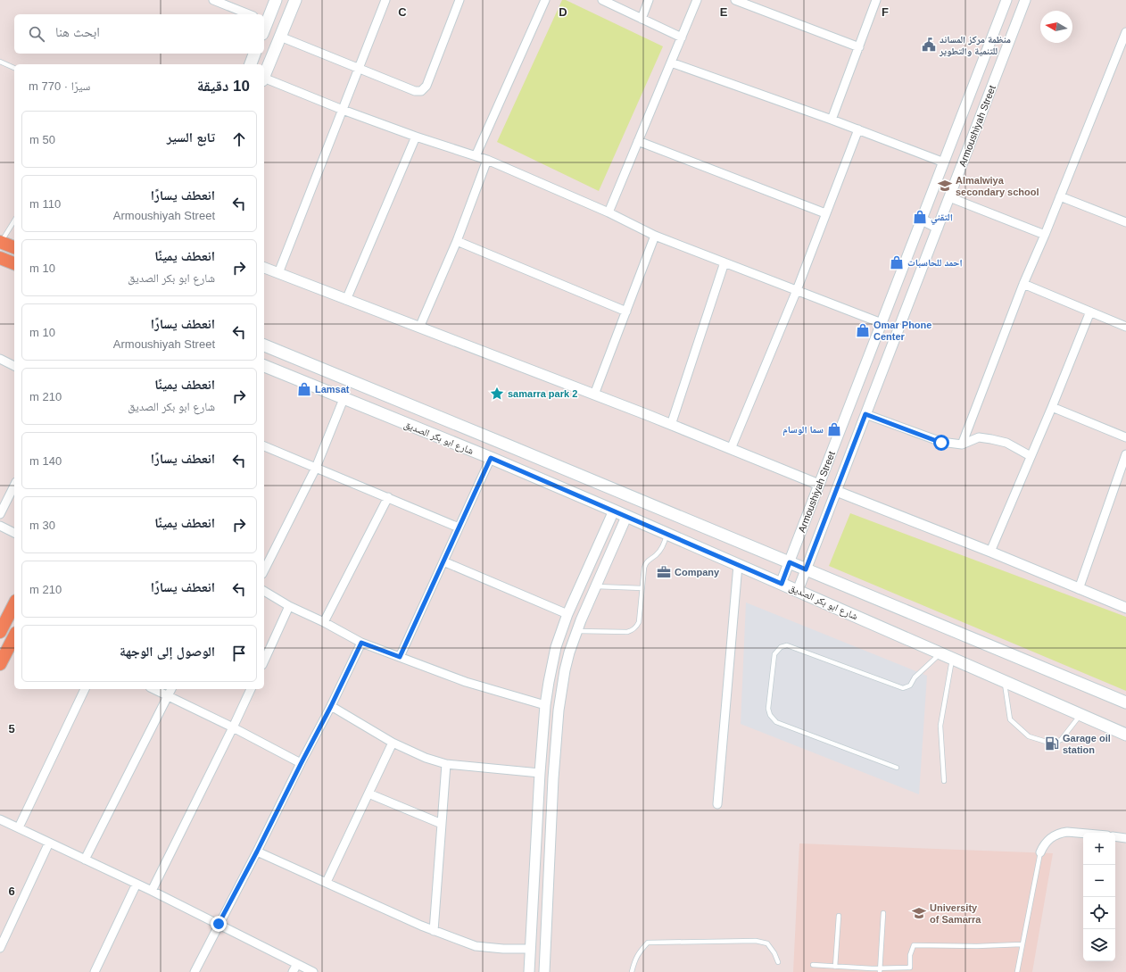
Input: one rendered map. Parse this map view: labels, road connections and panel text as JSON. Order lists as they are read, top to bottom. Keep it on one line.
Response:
{"streets":{"main road":["شارع ابو بكر الصديق"],"street":["Armoushiyah Street"]},"crossings":[["Armoushiyah Street","شارع ابو بكر الصديق"]],"places":{"public building":["منظمة مركز المساند للتنمية والتطوير"],"school or university":["Almalwiya secondary school","University of Samarra"],"shop":["التقني","احمد للحاسبات","Omar Phone Center","Lamsat","سما الوسام"],"place":["samarra park 2"],"office":["Company"],"fuel station":["Garage oil station"]},"north":"left","page":{"search":"ابحث هنا","heading":["10 دقيقة","سيرًا · 770 m"],"list":[["تابع السير","50 m"],["انعطف يسارًا","Armoushiyah Street","110 m"],["انعطف يمينًا","شارع ابو بكر الصديق","10 m"],["انعطف يسارًا","Armoushiyah Street","10 m"],["انعطف يمينًا","شارع ابو بكر الصديق","210 m"],["انعطف يسارًا","140 m"],["انعطف يمينًا","30 m"],["انعطف يسارًا","210 m"],"الوصول إلى الوجهة"],"map_buttons":["+","−"]},"grid":{"columns":["C","D","E","F"],"rows":["5","6"]}}
